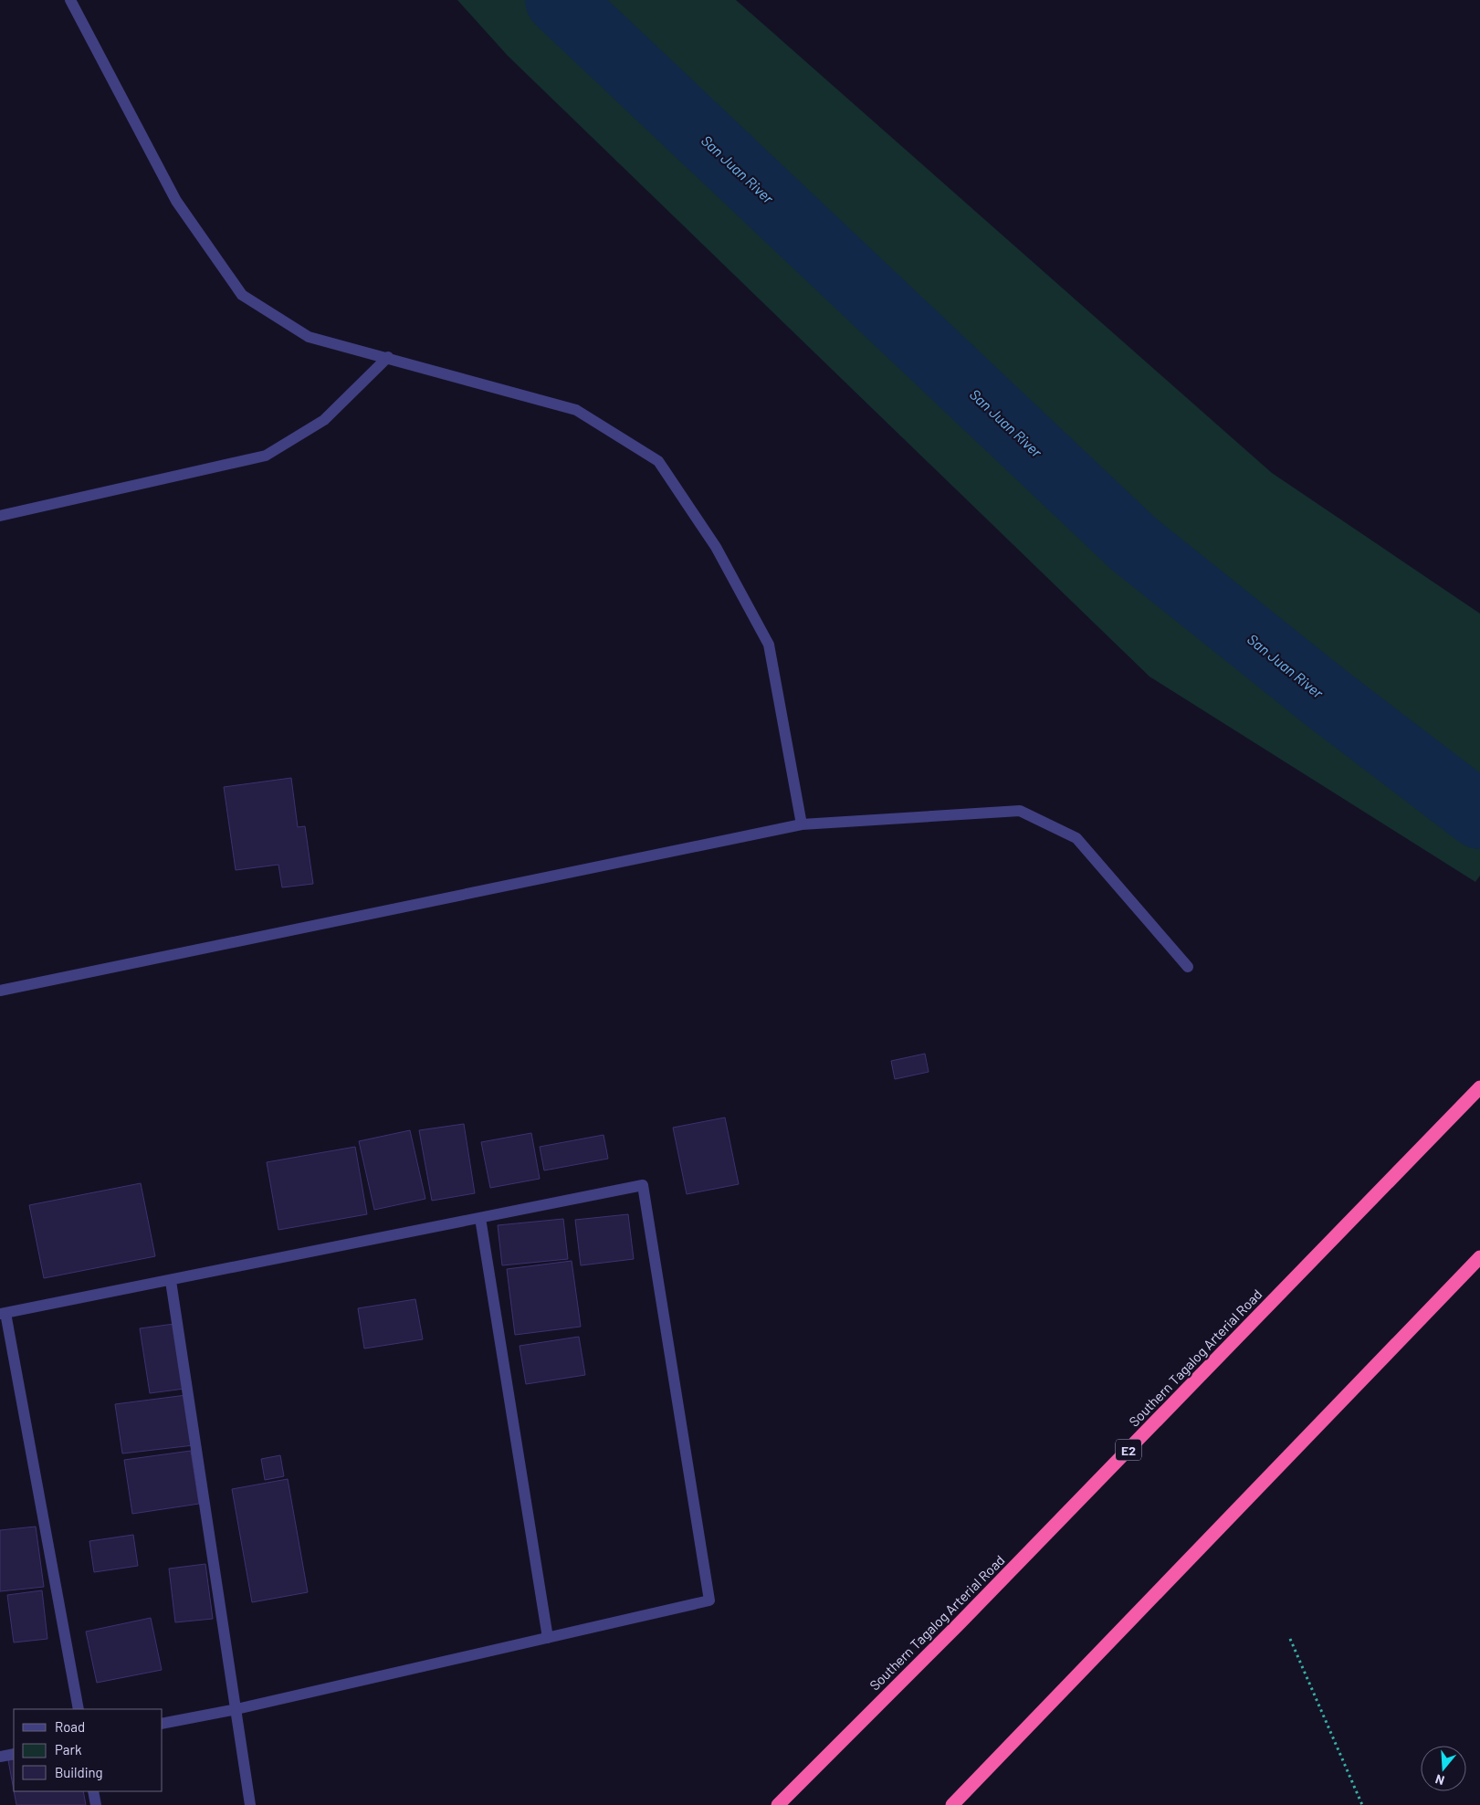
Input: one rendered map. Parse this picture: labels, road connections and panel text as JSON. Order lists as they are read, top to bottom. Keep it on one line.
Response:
{"streets":{"highway":["Southern Tagalog Arterial Road","E2"]},"water":["San Juan River"],"legend":["Road","Park","Building"],"north":"bottom"}
